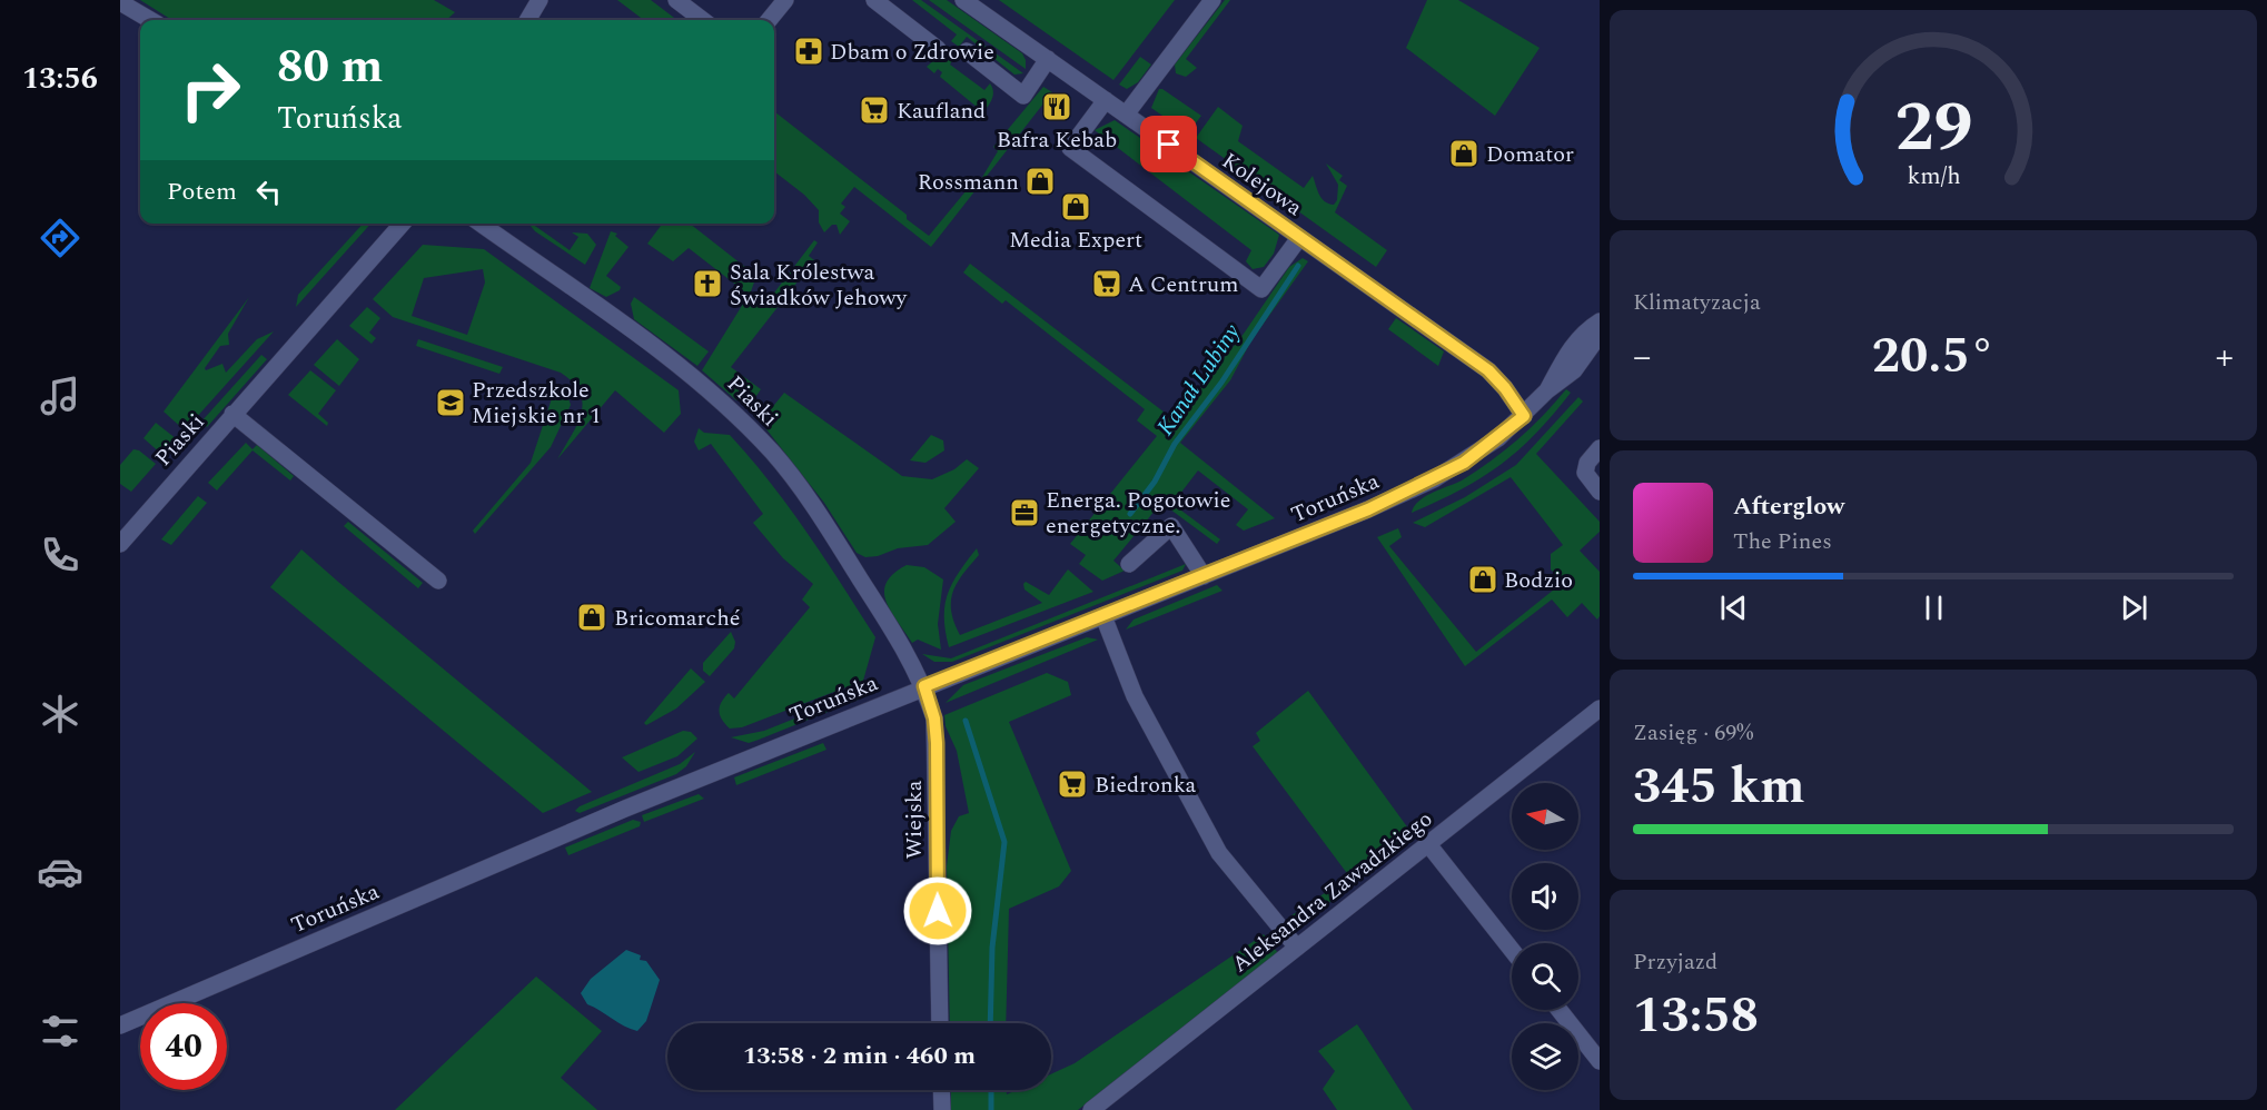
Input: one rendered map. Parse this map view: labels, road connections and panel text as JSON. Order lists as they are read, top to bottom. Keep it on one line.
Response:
{"streets":{"street":["Kolejowa","Piaski","Toruńska","Wiejska","Aleksandra Zawadzkiego"]},"crossings":[["Kolejowa","Toruńska"],["Piaski","Toruńska"],["Piaski","Wiejska"],["Toruńska","Wiejska"]],"water":["Kanał Lubiny"],"places":{"pharmacy":["Dbam o Zdrowie"],"restaurant":["Bafra Kebab"],"supermarket":["Kaufland","A Centrum","Biedronka"],"shop":["Domator","Rossmann","Media Expert","Bodzio","Bricomarché"],"church":["Sala Królestwa Świadków Jehowy"],"school or university":["Przedszkole Miejskie nr 1"],"office":["Energa. Pogotowie energetyczne."]},"north":"left","page":{"tabs":"13:56","turn":["80 m","Toruńska"],"then":"Potem","tile":["Klimatyzacja",["Zasięg · 69%","345 km"],["Przyjazd","13:58"]],"heat":["−","20.5°","+"],"song":["Afterglow","The Pines"],"limit":"40","trip":"13:58 · 2 min · 460 m","gauge":["29","km/h"]}}
